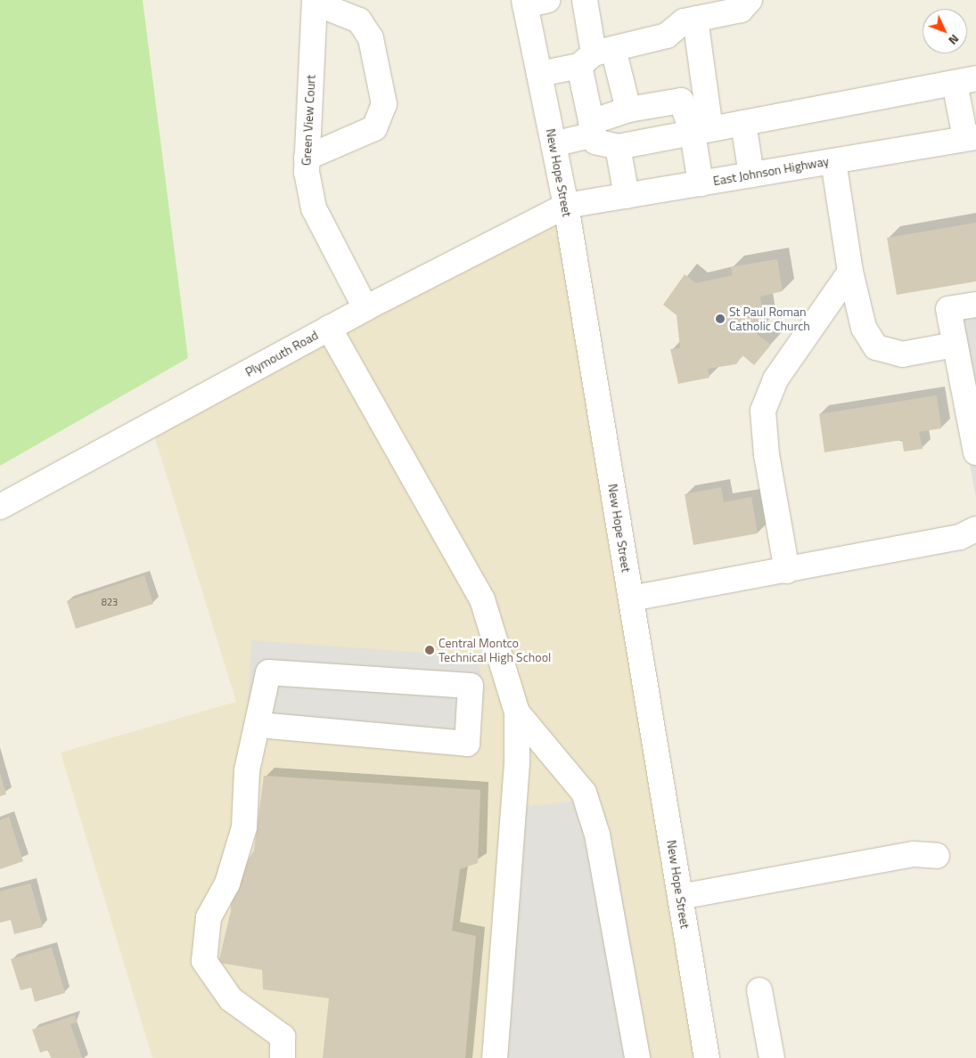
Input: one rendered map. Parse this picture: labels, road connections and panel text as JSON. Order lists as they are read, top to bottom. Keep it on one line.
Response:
{"streets":{"street":["Green View Court","East Johnson Highway","New Hope Street","Plymouth Road"]},"crossings":[["Green View Court","Plymouth Road"],["East Johnson Highway","New Hope Street"],["East Johnson Highway","Plymouth Road"],["New Hope Street","Plymouth Road"]],"places":["St Paul Roman Catholic Church","Central Montco Technical High School"],"house_numbers":["823"],"north":"bottom right"}
